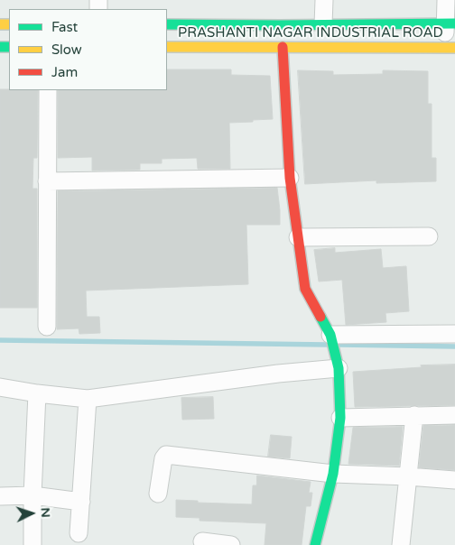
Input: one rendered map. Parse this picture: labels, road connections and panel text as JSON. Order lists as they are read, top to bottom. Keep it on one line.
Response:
{"streets":{"street":["PRASHANTI NAGAR INDUSTRIAL ROAD"]},"legend":["Fast","Slow","Jam"],"north":"right"}
